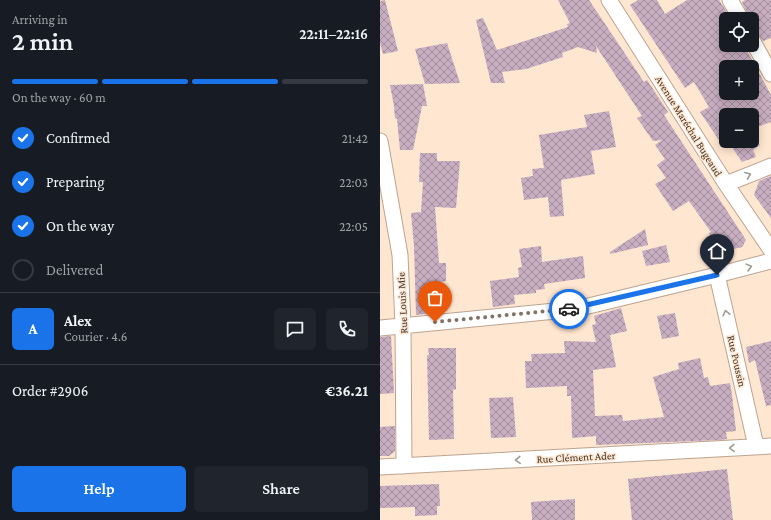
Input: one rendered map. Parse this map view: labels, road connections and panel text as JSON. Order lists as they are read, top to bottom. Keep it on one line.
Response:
{"streets":{"street":["Avenue Maréchal Bugeaud","Rue Louis Mie","Rue Poussin","Rue Clément Ader"]},"crossings":[["Rue Louis Mie","Rue Clément Ader"],["Rue Poussin","Rue Clément Ader"]],"one_way":["Rue Poussin","Rue Clément Ader"],"page":{"heading":["2 min","Arriving in","22:11–22:16"],"panel":["Alex","Courier · 4.6","Order #2906","€36.21"],"map_buttons":["+","−"],"bar":"On the way · 60 m","list":[["Confirmed","21:42"],["Preparing","22:03"],["On the way","22:05"],"Delivered"],"round":"A","buttons":["Help","Share"]}}
